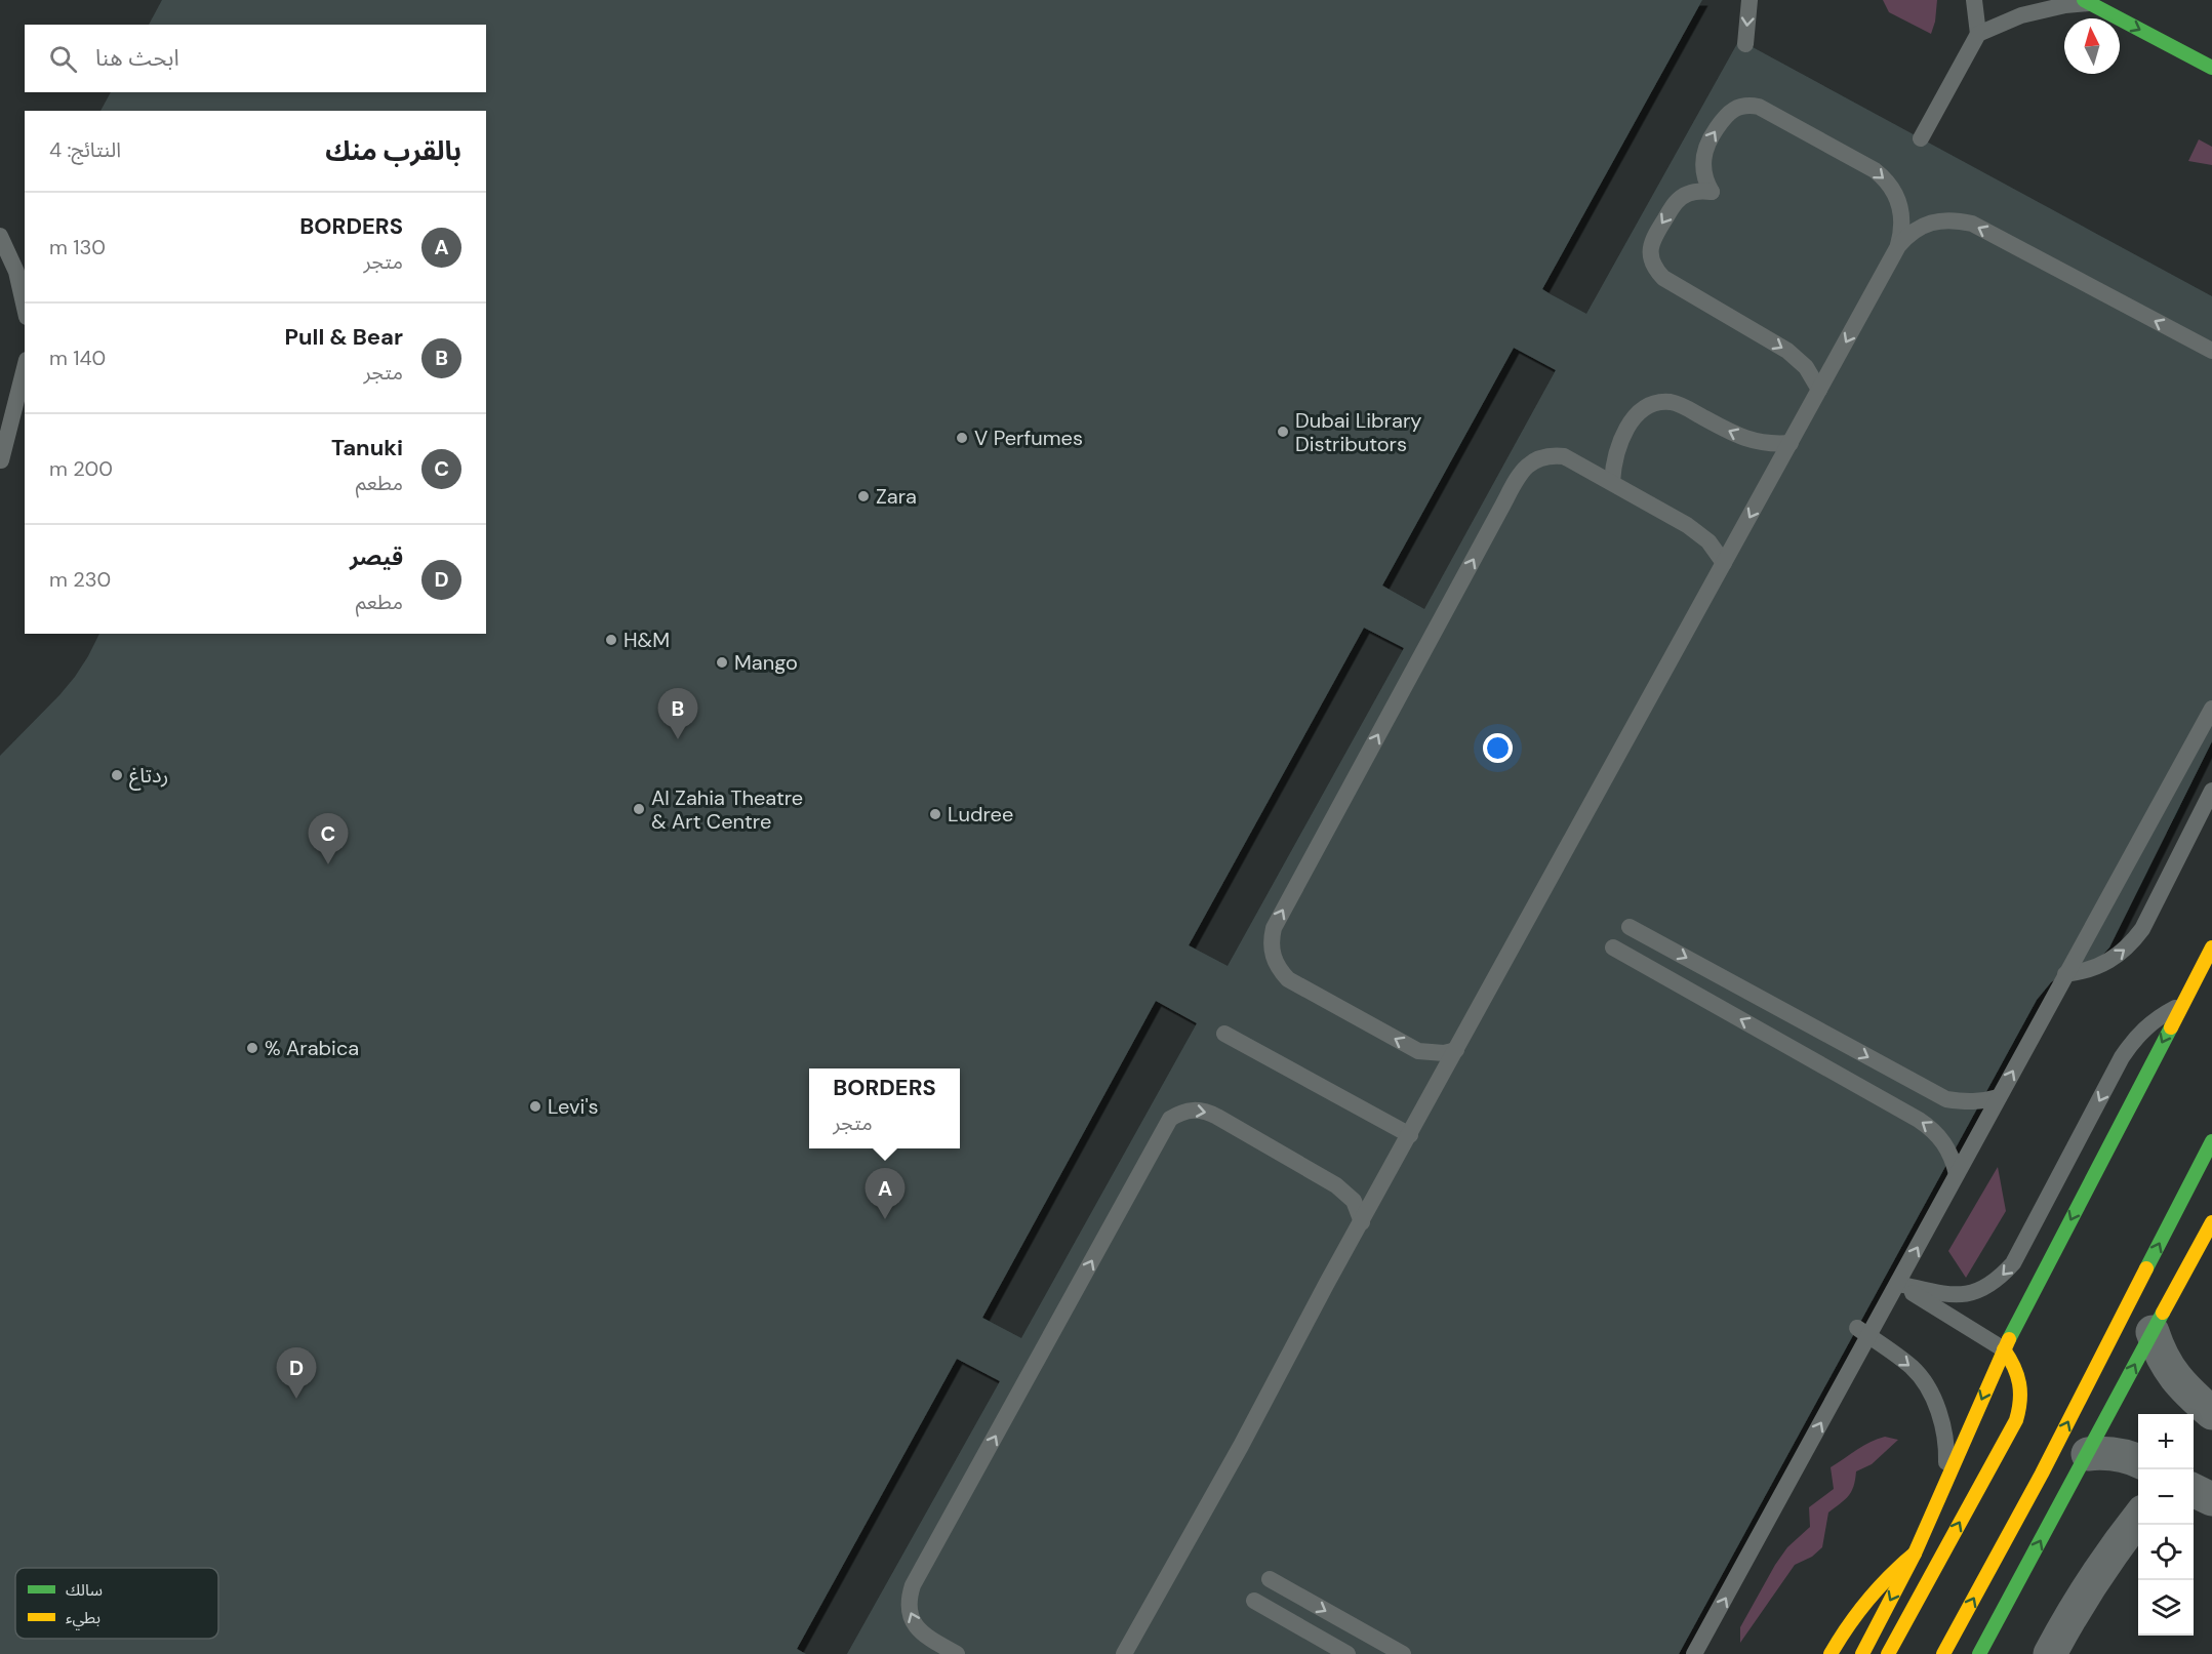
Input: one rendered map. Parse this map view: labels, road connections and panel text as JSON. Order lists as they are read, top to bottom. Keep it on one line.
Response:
{"places":["Dubai Library Distributors","V Perfumes","Zara","H&M","Mango","ردتاغ","Al Zahia Theatre & Art Centre","Ludree","% Arabica","Levi's"],"legend":["سالك","بطيء"],"north":"top","page":{"search":"ابحث هنا","heading":["بالقرب منك","النتائج: 4"],"list":[{"mark":"A","name":"BORDERS","note":"متجر","value":"130 m"},{"mark":"B","name":"Pull & Bear","note":"متجر","value":"140 m"},{"mark":"C","name":"Tanuki","note":"مطعم","value":"200 m"},{"mark":"D","name":"قيصر","note":"مطعم","value":"230 m"}],"pins":["B","C","A","D"],"popup":["BORDERS","متجر"],"map_buttons":["+","−"]}}
